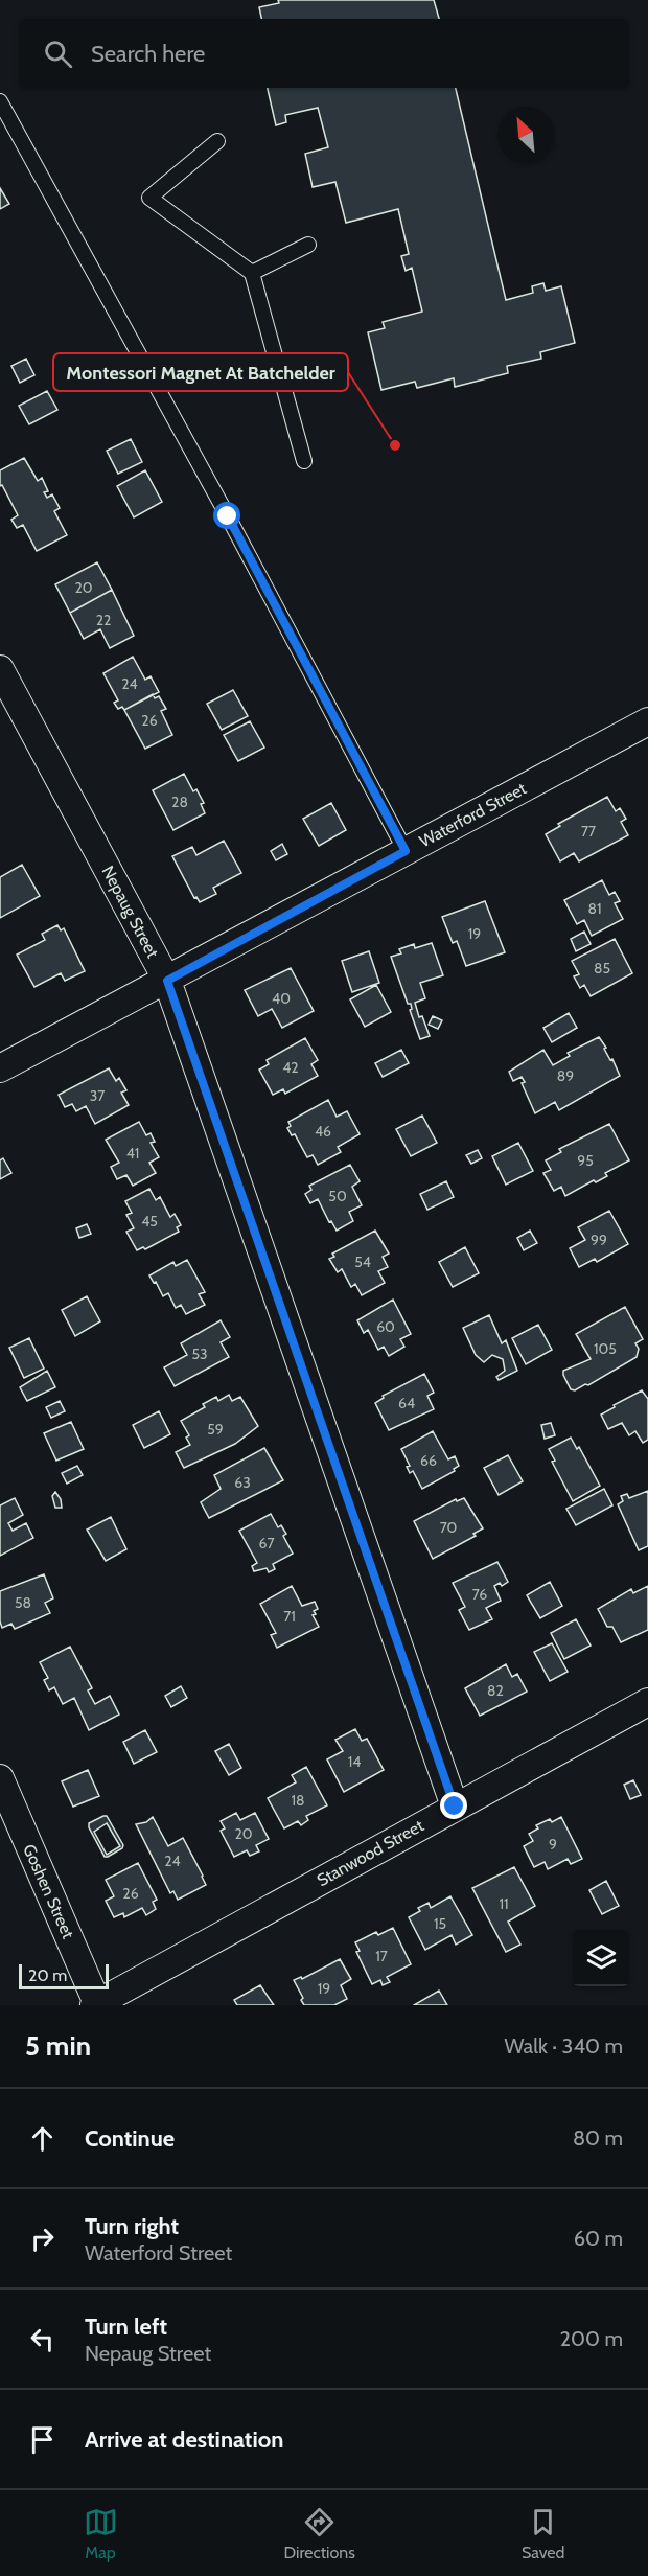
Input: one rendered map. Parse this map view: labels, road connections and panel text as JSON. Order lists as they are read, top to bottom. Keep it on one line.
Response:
{"streets":{"street":["Waterford Street","Nepaug Street","Stanwood Street","Goshen Street"]},"crossings":[["Waterford Street","Nepaug Street"],["Nepaug Street","Stanwood Street"],["Stanwood Street","Goshen Street"]],"places":["Montessori Magnet At Batchelder"],"house_numbers":["20","22","24","26","28","77","81","19","85","40","42","89","37","46","41","95","50","45","99","54","60","105","53","64","59","66","63","70","67","76","58","71","82","14","18","20","9","24","26","11","15","17","19"],"scale_bar":"20 m","north":"top left","page":{"search":"Search here","scale":"20 m","heading":["5 min","Walk · 340 m"],"list":[["Continue","80 m"],["Turn right","Waterford Street","60 m"],["Turn left","Nepaug Street","200 m"],"Arrive at destination"],"nav":["Map","Directions","Saved"]}}
